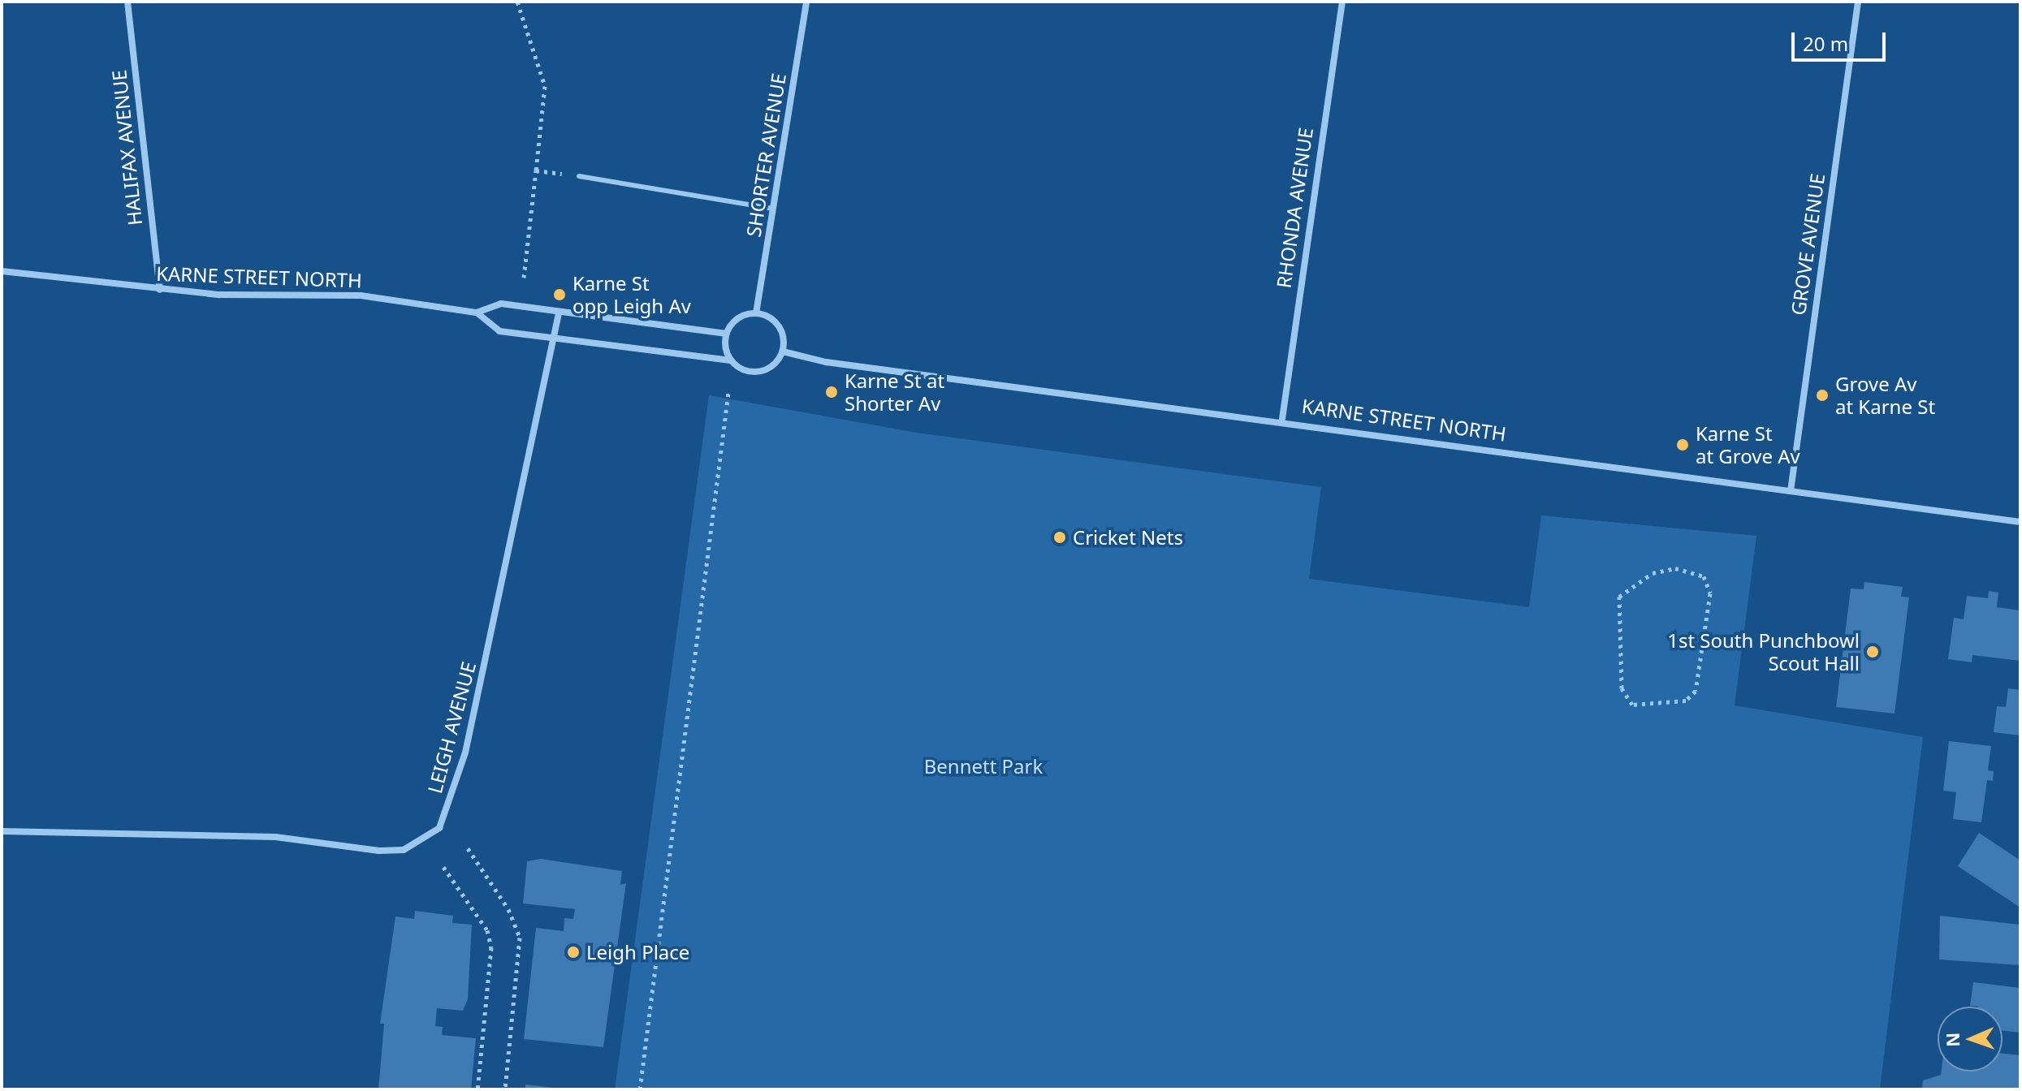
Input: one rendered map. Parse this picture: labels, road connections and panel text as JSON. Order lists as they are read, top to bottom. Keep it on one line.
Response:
{"streets":{"street":["HALIFAX AVENUE","SHORTER AVENUE","RHONDA AVENUE","GROVE AVENUE","KARNE STREET NORTH","LEIGH AVENUE"]},"crossings":[["HALIFAX AVENUE","KARNE STREET NORTH"],["SHORTER AVENUE","KARNE STREET NORTH"],["RHONDA AVENUE","KARNE STREET NORTH"],["GROVE AVENUE","KARNE STREET NORTH"],["KARNE STREET NORTH","LEIGH AVENUE"]],"parks":["Bennett Park"],"places":["Karne St opp Leigh Av","Karne St at Shorter Av","Grove Av at Karne St","Karne St at Grove Av","Cricket Nets","1st South Punchbowl Scout Hall","Leigh Place"],"scale_bar":"20 m","north":"left"}
